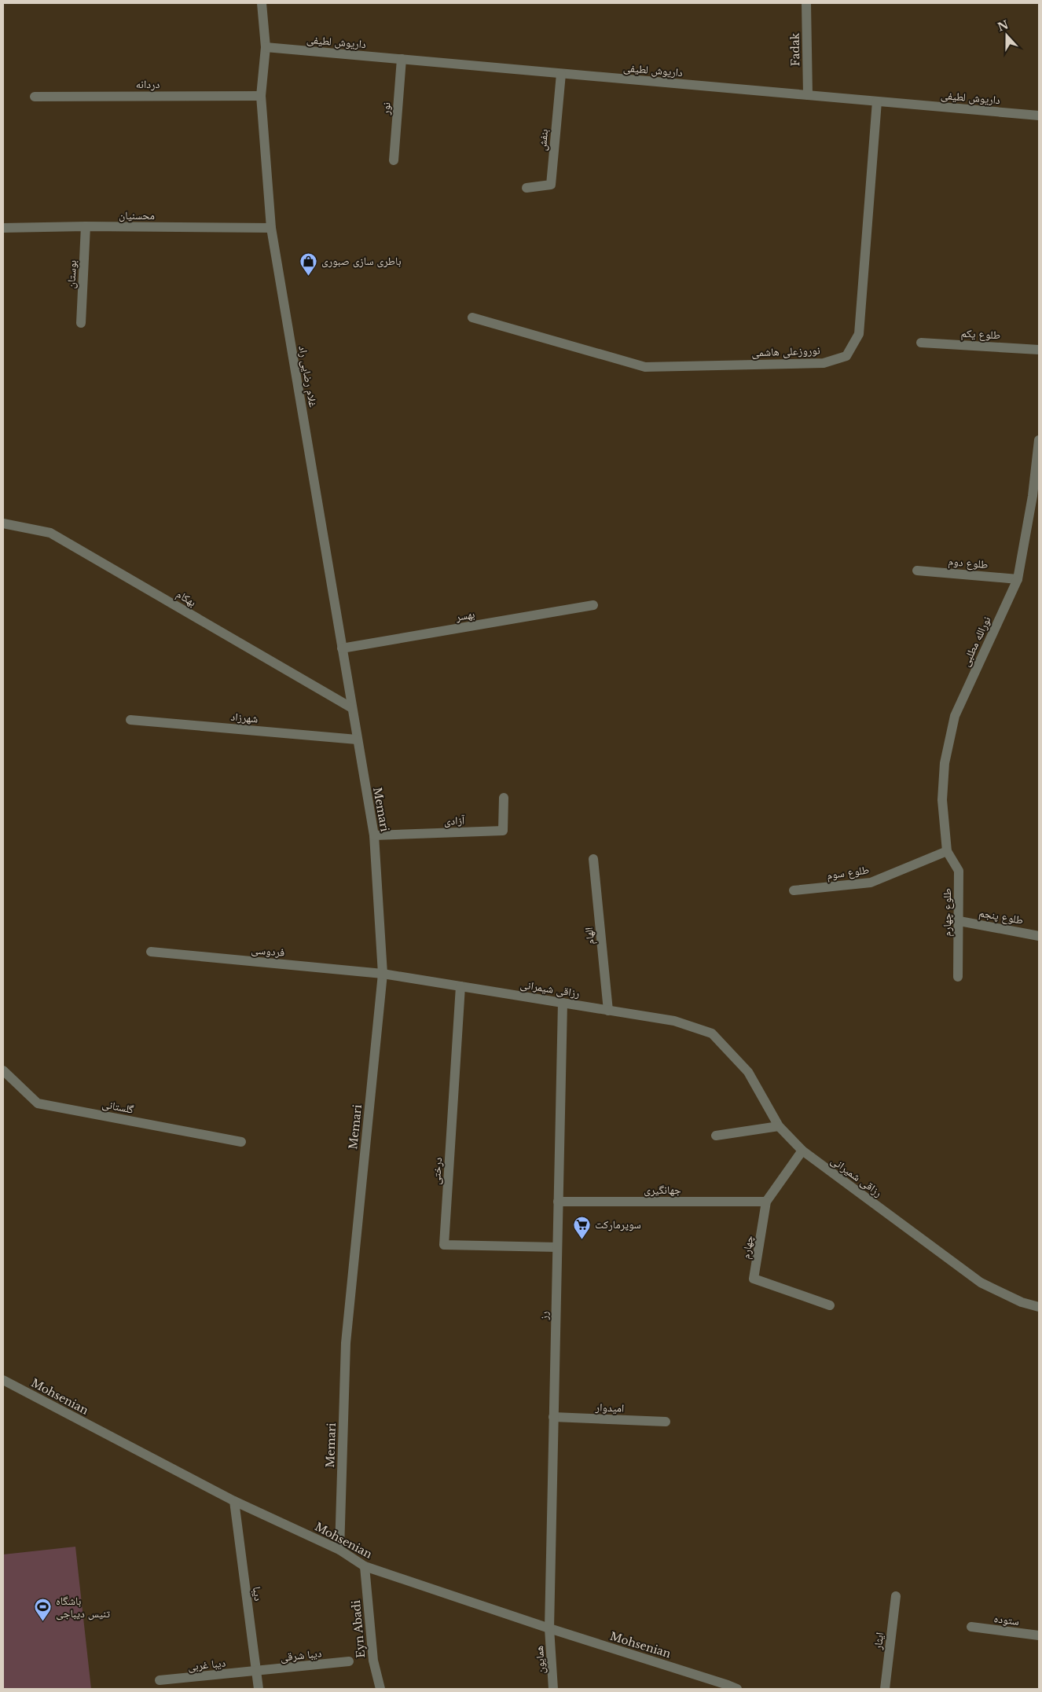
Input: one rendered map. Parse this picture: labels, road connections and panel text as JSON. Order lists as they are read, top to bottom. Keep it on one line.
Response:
{"streets":{"street":["داریوش لطیفی","Fadak","دردانه","نور","بنفش","محسنیان","بوستان","طلوع یکم","نوروزعلی هاشمی","غلام رضایی راد","طلوع دوم","بهکام","بهسر","نورالله مطلبی","شهرزاد","Memari","آزادی","طلوع سوم","طلوع چهارم","طلوع پنجم","الهام","فردوسی","رزاقی شیمرانی","گلستانی","درختی","رزاقی شمیرانی","جهانگیری","چهارم","رز","Mohsenian","امیدوار","دیبا","ستوده","Eyn Abadi","ایثار","دیبا شرقی","همایون","دیبا غربی"]},"crossings":[["داریوش لطیفی","Fadak"],["داریوش لطیفی","نور"],["داریوش لطیفی","بنفش"],["داریوش لطیفی","نوروزعلی هاشمی"],["داریوش لطیفی","غلام رضایی راد"],["دردانه","غلام رضایی راد"],["محسنیان","بوستان"],["محسنیان","غلام رضایی راد"],["غلام رضایی راد","بهکام"],["غلام رضایی راد","بهسر"],["غلام رضایی راد","Memari"],["طلوع دوم","نورالله مطلبی"],["بهکام","Memari"],["نورالله مطلبی","طلوع سوم"],["نورالله مطلبی","طلوع چهارم"],["شهرزاد","Memari"],["Memari","آزادی"],["Memari","فردوسی"],["Memari","رزاقی شیمرانی"],["Memari","Mohsenian"],["طلوع سوم","طلوع چهارم"],["طلوع چهارم","طلوع پنجم"],["الهام","رزاقی شیمرانی"],["فردوسی","رزاقی شیمرانی"],["رزاقی شیمرانی","درختی"],["رزاقی شیمرانی","رزاقی شمیرانی"],["رزاقی شیمرانی","رز"],["درختی","رز"],["رزاقی شمیرانی","چهارم"],["جهانگیری","چهارم"],["جهانگیری","رز"],["رز","Mohsenian"],["رز","امیدوار"],["رز","همایون"],["Mohsenian","دیبا"],["Mohsenian","Eyn Abadi"],["Mohsenian","همایون"],["دیبا","دیبا شرقی"],["دیبا","دیبا غربی"],["دیبا شرقی","دیبا غربی"]],"places":{"shop":["باطری سازی صبوری"],"supermarket":["سوپرمارکت"],"sports":["باشگاه تنیس دیباجی"]},"north":"top"}
